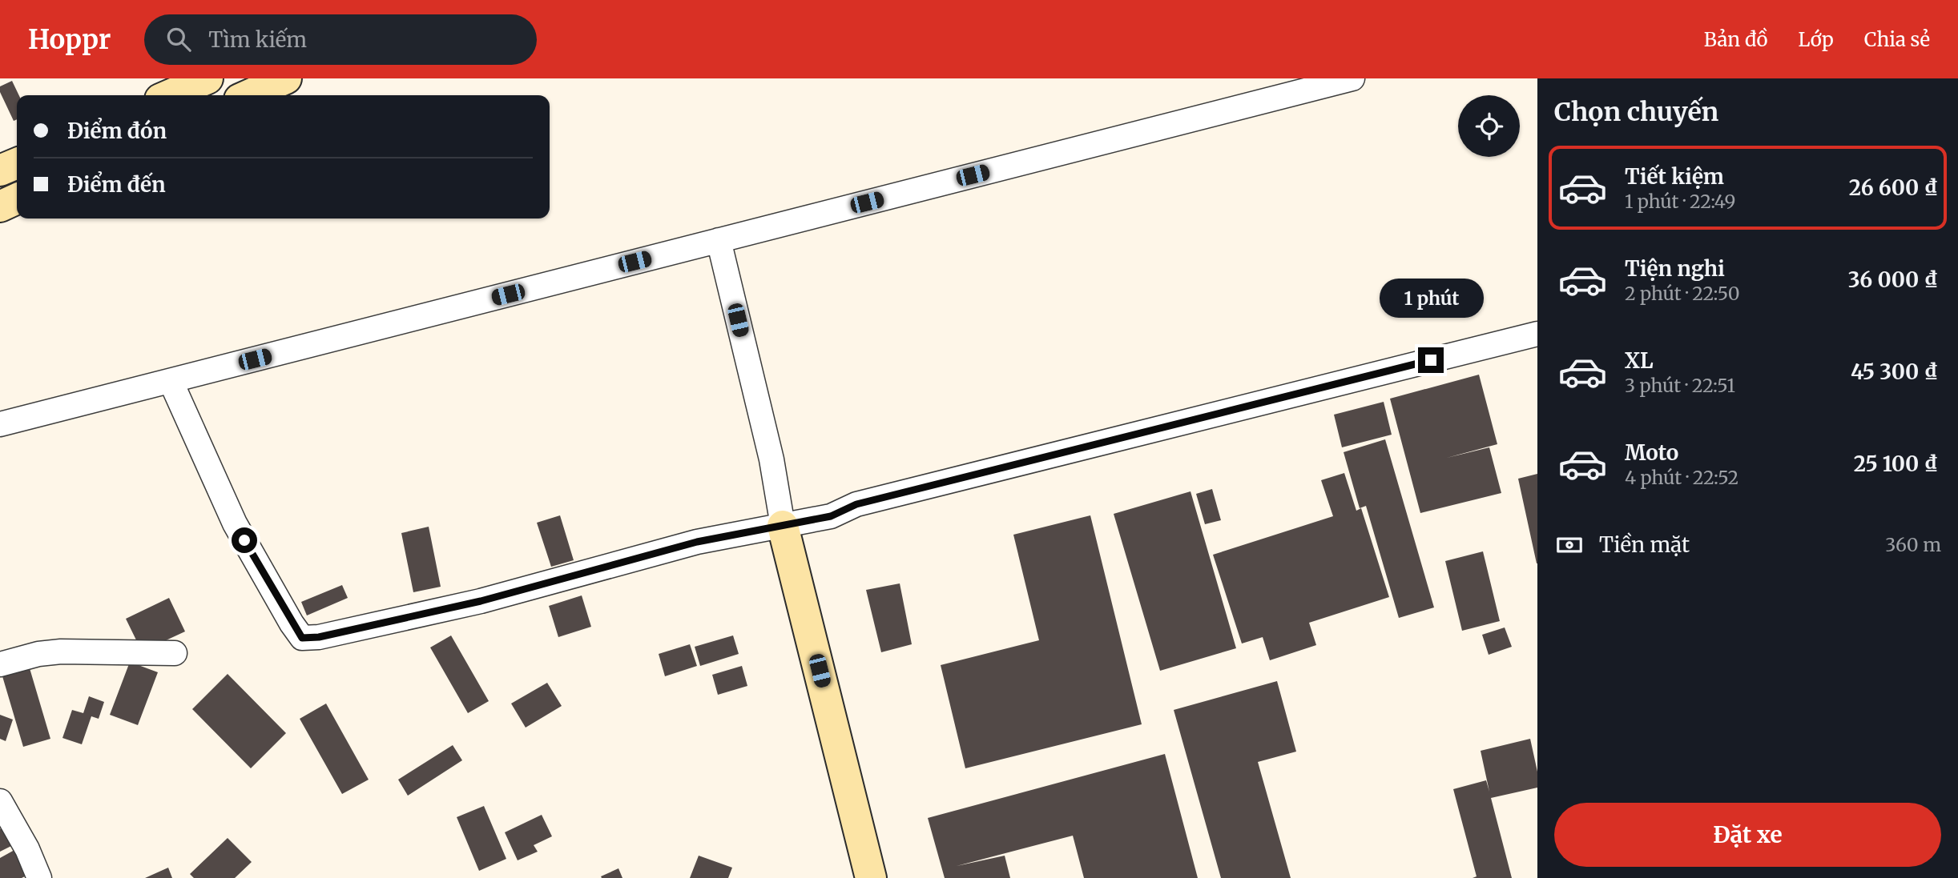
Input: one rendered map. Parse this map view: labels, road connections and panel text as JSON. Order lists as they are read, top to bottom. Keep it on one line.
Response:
{"page":{"header":"Hoppr","search":"Tìm kiếm","nav":["Bản đồ","Lớp","Chia sẻ"],"heading":"Chọn chuyến","banner":["Điểm đón","Điểm đến"],"list":[{"name":"Tiết kiệm","note":"1 phút · 22:49","value":"26 600 ₫"},{"name":"Tiện nghi","note":"2 phút · 22:50","value":"36 000 ₫"},{"name":"XL","note":"3 phút · 22:51","value":"45 300 ₫"},{"name":"Moto","note":"4 phút · 22:52","value":"25 100 ₫"}],"bubble":"1 phút","pay":["Tiền mặt","360 m"],"buttons":"Đặt xe"}}
